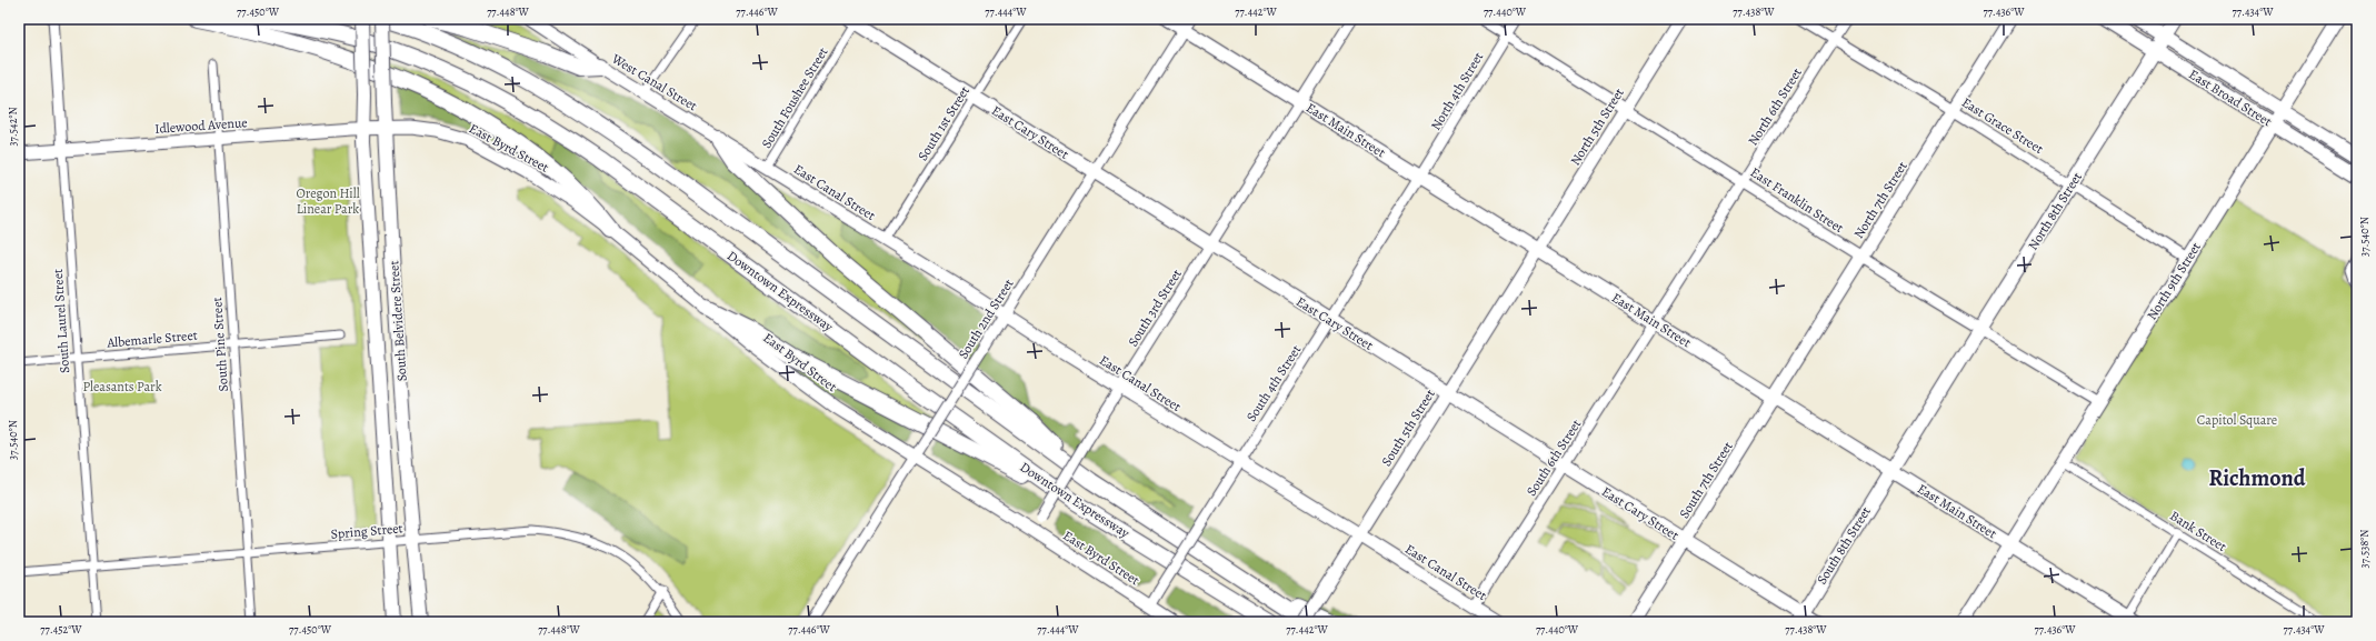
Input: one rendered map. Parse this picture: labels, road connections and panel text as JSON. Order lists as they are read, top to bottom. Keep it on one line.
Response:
{"streets":{"highway":["Downtown Expressway"],"main road":["West Canal Street","East Broad Street","Idlewood Avenue","North 5th Street","East Main Street","East Cary Street","East Byrd Street","East Canal Street","North 7th Street","North 8th Street","North 9th Street","South Belvidere Street","South 5th Street","South 7th Street","South 8th Street"],"street":["North 4th Street","South Foushee Street","North 6th Street","South 1st Street","East Grace Street","East Franklin Street","South 3rd Street","South 2nd Street","South Laurel Street","Albemarle Street","South Pine Street","South 4th Street","South 6th Street","Spring Street","Bank Street"]},"crossings":[["West Canal Street","South Foushee Street"],["West Canal Street","East Canal Street"],["North 4th Street","East Main Street"],["North 4th Street","East Franklin Street"],["North 4th Street","South 4th Street"],["South Foushee Street","East Cary Street"],["South Foushee Street","East Canal Street"],["East Broad Street","North 8th Street"],["East Broad Street","North 9th Street"],["North 6th Street","East Grace Street"],["North 6th Street","East Main Street"],["North 6th Street","East Franklin Street"],["North 6th Street","South 6th Street"],["South 1st Street","East Cary Street"],["South 1st Street","East Canal Street"],["Idlewood Avenue","East Byrd Street"],["Idlewood Avenue","South Laurel Street"],["Idlewood Avenue","South Belvidere Street"],["Idlewood Avenue","South Pine Street"],["East Grace Street","North 7th Street"],["East Grace Street","North 8th Street"],["East Grace Street","North 9th Street"],["North 5th Street","East Main Street"],["North 5th Street","East Franklin Street"],["North 5th Street","South 5th Street"],["East Main Street","North 7th Street"],["East Main Street","North 8th Street"],["East Main Street","North 9th Street"],["East Main Street","South 3rd Street"],["East Main Street","South 2nd Street"],["East Main Street","South 4th Street"],["East Main Street","South 5th Street"],["East Main Street","South 6th Street"],["East Main Street","South 7th Street"],["East Main Street","South 8th Street"],["East Cary Street","South 3rd Street"],["East Cary Street","South 2nd Street"],["East Cary Street","South 4th Street"],["East Cary Street","South 5th Street"],["East Cary Street","South 6th Street"],["East Cary Street","South 7th Street"],["East Cary Street","South 8th Street"],["East Byrd Street","South 3rd Street"],["East Byrd Street","South 2nd Street"],["East Byrd Street","South Belvidere Street"],["East Byrd Street","South 4th Street"],["East Canal Street","South 3rd Street"],["East Canal Street","South 2nd Street"],["East Canal Street","South 4th Street"],["East Canal Street","South 5th Street"],["East Canal Street","South 6th Street"],["East Franklin Street","North 7th Street"],["East Franklin Street","North 8th Street"],["East Franklin Street","North 9th Street"],["North 7th Street","South 7th Street"],["North 8th Street","South 8th Street"],["North 9th Street","Bank Street"],["Downtown Expressway","South Belvidere Street"],["South Laurel Street","Albemarle Street"],["South Laurel Street","Spring Street"],["South Belvidere Street","Spring Street"],["Albemarle Street","South Pine Street"],["South Pine Street","Spring Street"]],"districts":["Richmond"],"parks":["Oregon Hill Linear Park","Pleasants Park","Capitol Square"],"coordinates":["77.450°W","77.448°W","77.446°W","77.444°W","77.442°W","77.440°W","77.438°W","77.436°W","77.434°W","37.542°N","37.540°N","37.538°N","77.452°W"]}
